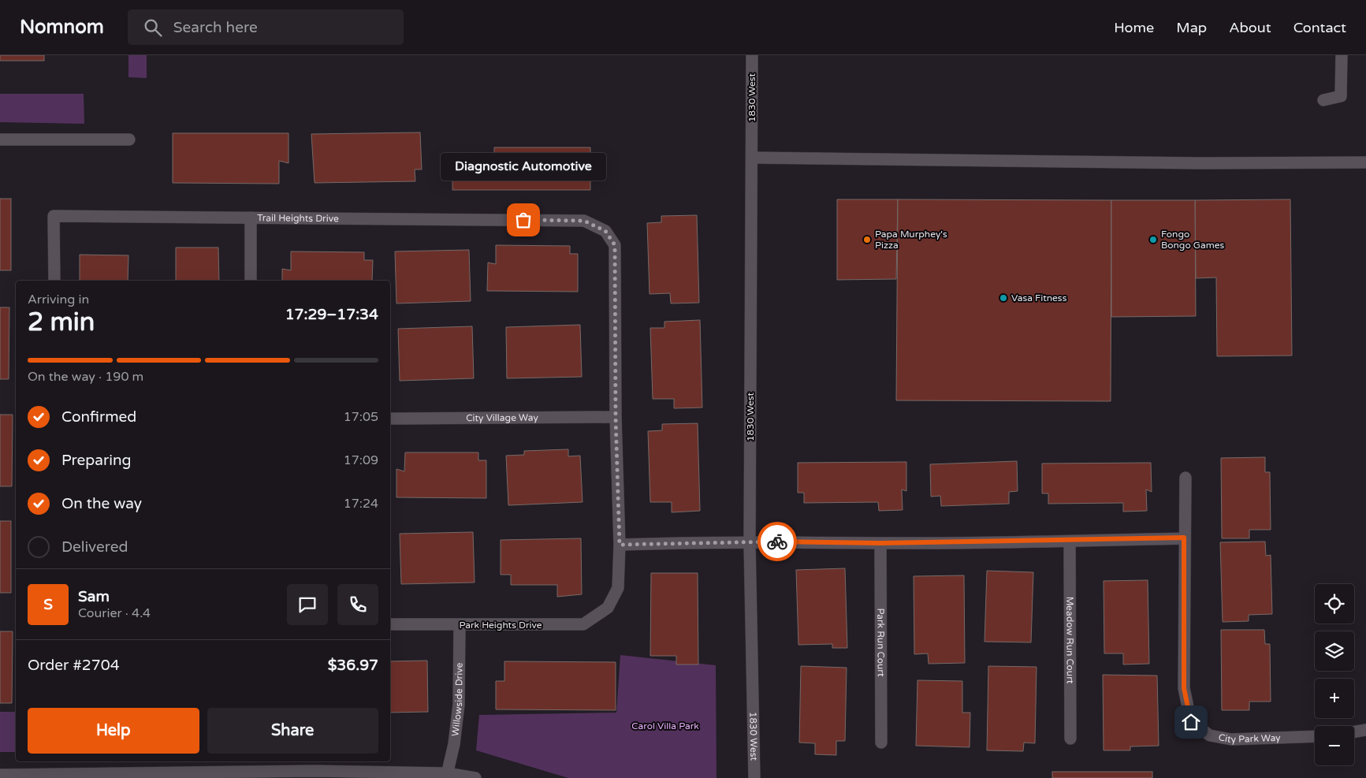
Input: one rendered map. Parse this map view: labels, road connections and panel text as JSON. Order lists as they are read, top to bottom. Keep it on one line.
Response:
{"streets":{"street":["1830 West","Trail Heights Drive","City Village Way","Park Heights Drive","Meadow Run Court","Park Run Court","Willowside Drive","City Park Way"]},"crossings":[["Trail Heights Drive","City Village Way"],["Park Heights Drive","Willowside Drive"]],"parks":["Carol Villa Park"],"places":["Diagnostic Automotive","Papa Murphey's Pizza","Fongo Bongo Games","Vasa Fitness"],"page":{"header":"Nomnom","search":"Search here","nav":["Home","Map","About","Contact"],"bubble":"Diagnostic Automotive","heading":["2 min","Arriving in","17:29–17:34"],"panel":["Sam","Courier · 4.4","Order #2704","$36.97"],"bar":"On the way · 190 m","list":[["Confirmed","17:05"],["Preparing","17:09"],["On the way","17:24"],"Delivered"],"map_buttons":["+","−"],"round":"S","buttons":["Help","Share"]}}
